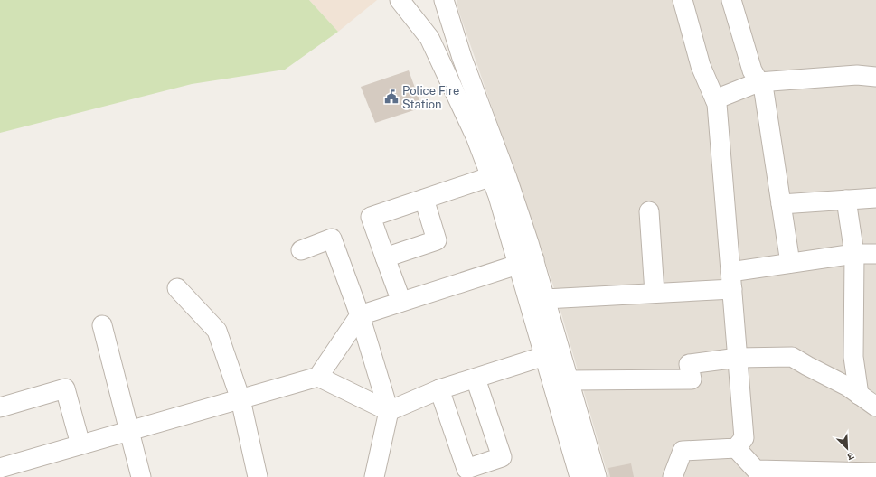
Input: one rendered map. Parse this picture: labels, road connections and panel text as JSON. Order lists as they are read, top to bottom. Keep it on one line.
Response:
{"places":{"public building":["Police Fire Station"]},"north":"bottom right"}
